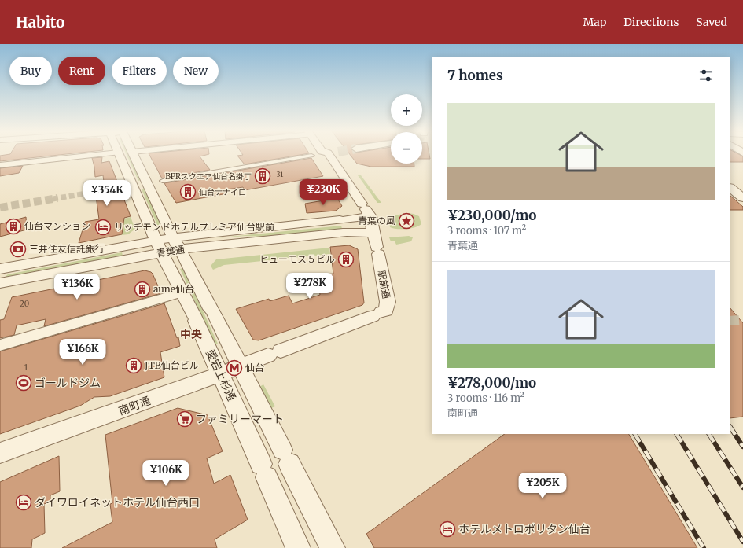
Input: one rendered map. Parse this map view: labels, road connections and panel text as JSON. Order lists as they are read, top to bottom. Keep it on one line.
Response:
{"streets":{"street":["青葉通","駅前通","愛宕上杉通","南町通"]},"crossings":[["青葉通","駅前通"],["青葉通","愛宕上杉通"],["駅前通","南町通"],["愛宕上杉通","南町通"]],"districts":["中央"],"places":{"building":["BPRスクエア仙台名掛丁","仙台ナナイロ","仙台マンション","ヒューモス５ビル","aune仙台","JTB仙台ビル"],"place":["青葉の風"],"hotel":["リッチモンドホテルプレミア仙台駅前","ダイワロイネットホテル仙台西口","ホテルメトロポリタン仙台"],"bank":["三井住友信託銀行"],"metro station":["仙台"],"sports":["ゴールドジム"],"supermarket":["ファミリーマート"]},"house_numbers":["31","20","1"],"page":{"header":"Habito","nav":["Map","Directions","Saved"],"chip":["Buy","Rent","Filters","New"],"heading":"7 homes","map_buttons":["+","−"],"list":[{"name":"¥230,000/mo","note":"3 rooms · 107 m² · 青葉通"},{"name":"¥278,000/mo","note":"3 rooms · 116 m² · 南町通"}],"price":["¥230K","¥354K","¥278K","¥136K","¥166K","¥106K","¥205K"]}}
